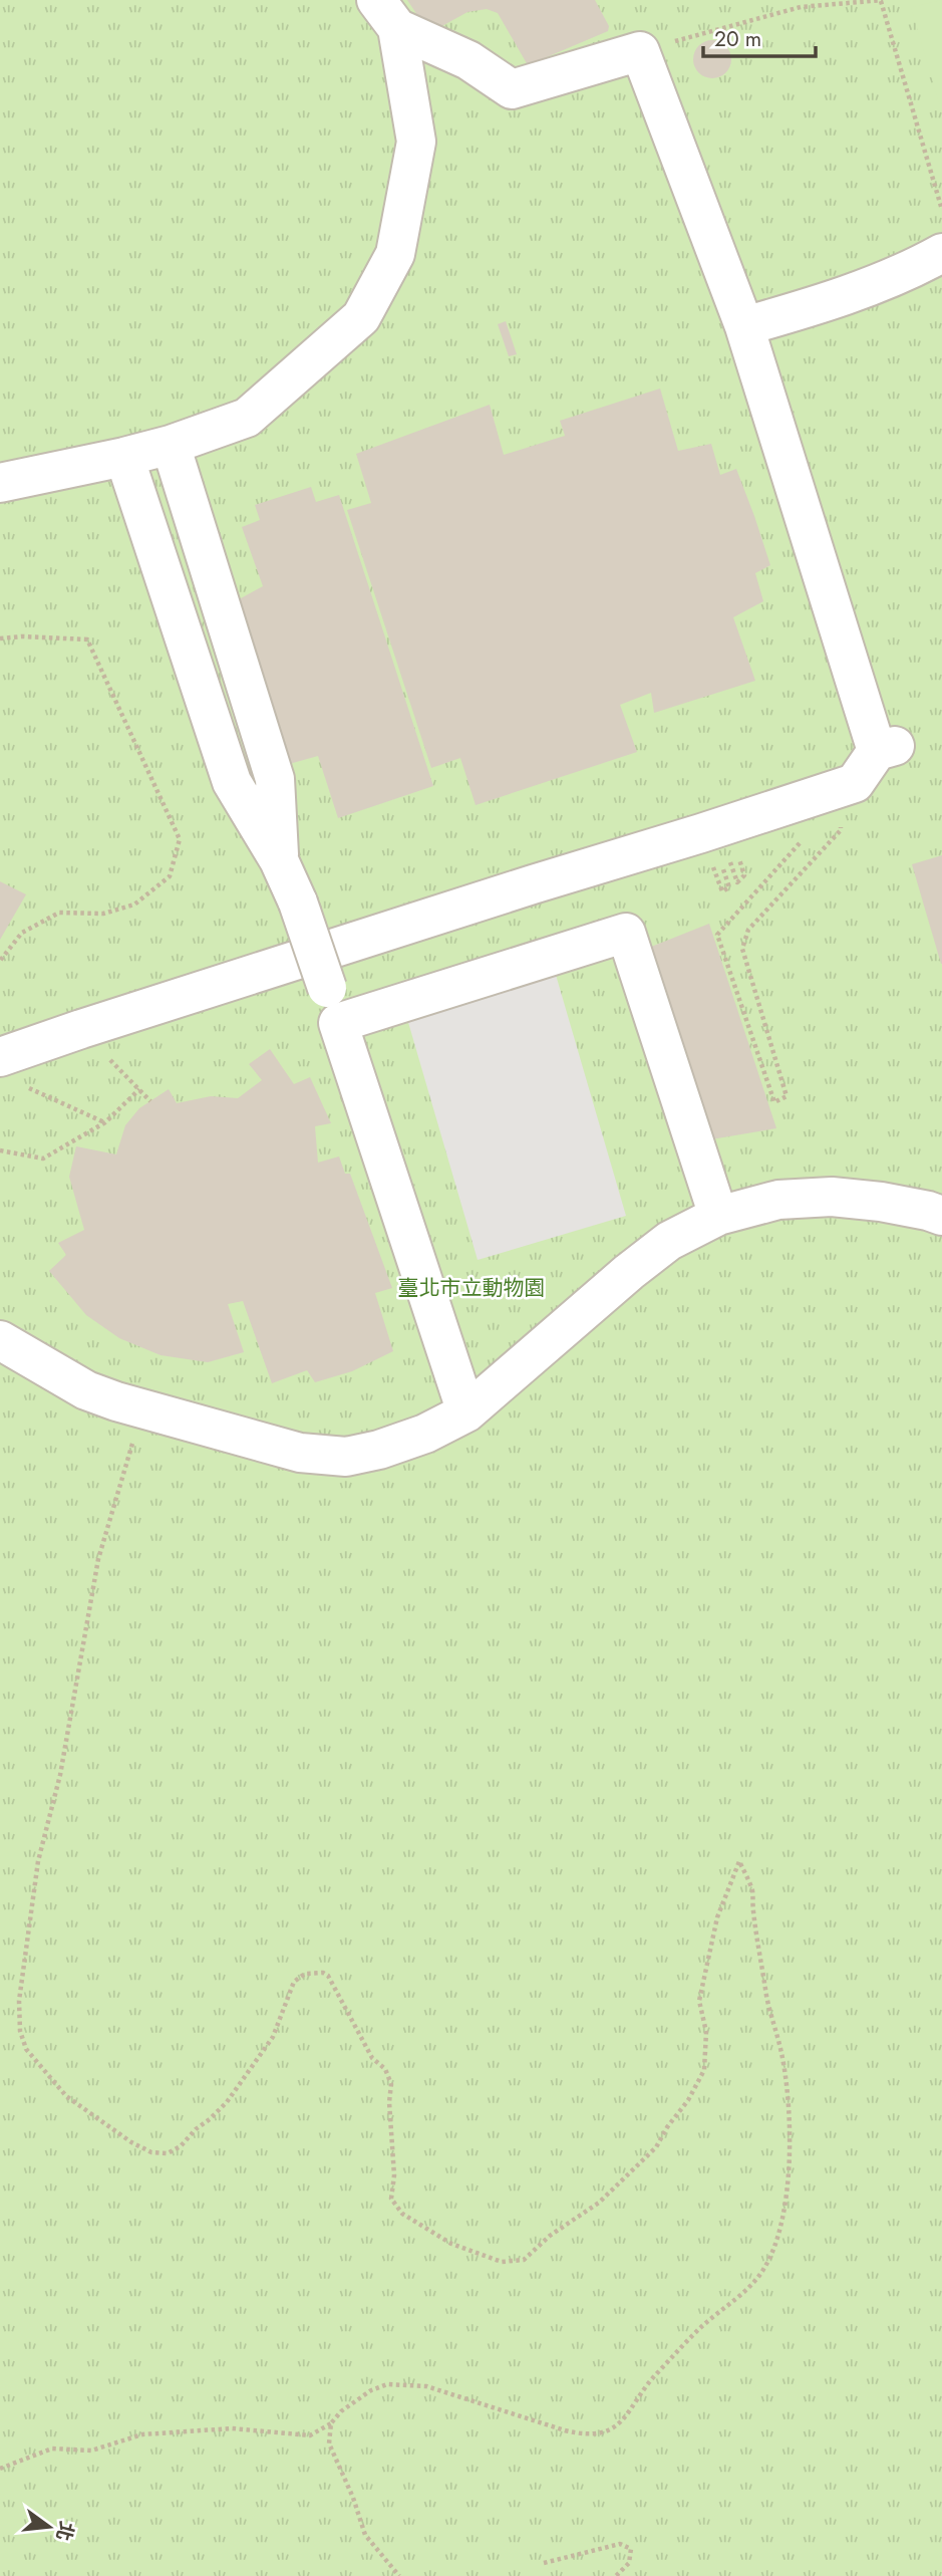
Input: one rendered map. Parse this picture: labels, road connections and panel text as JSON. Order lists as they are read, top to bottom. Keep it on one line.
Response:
{"parks":["臺北市立動物園"],"scale_bar":"20 m","north":"right"}
